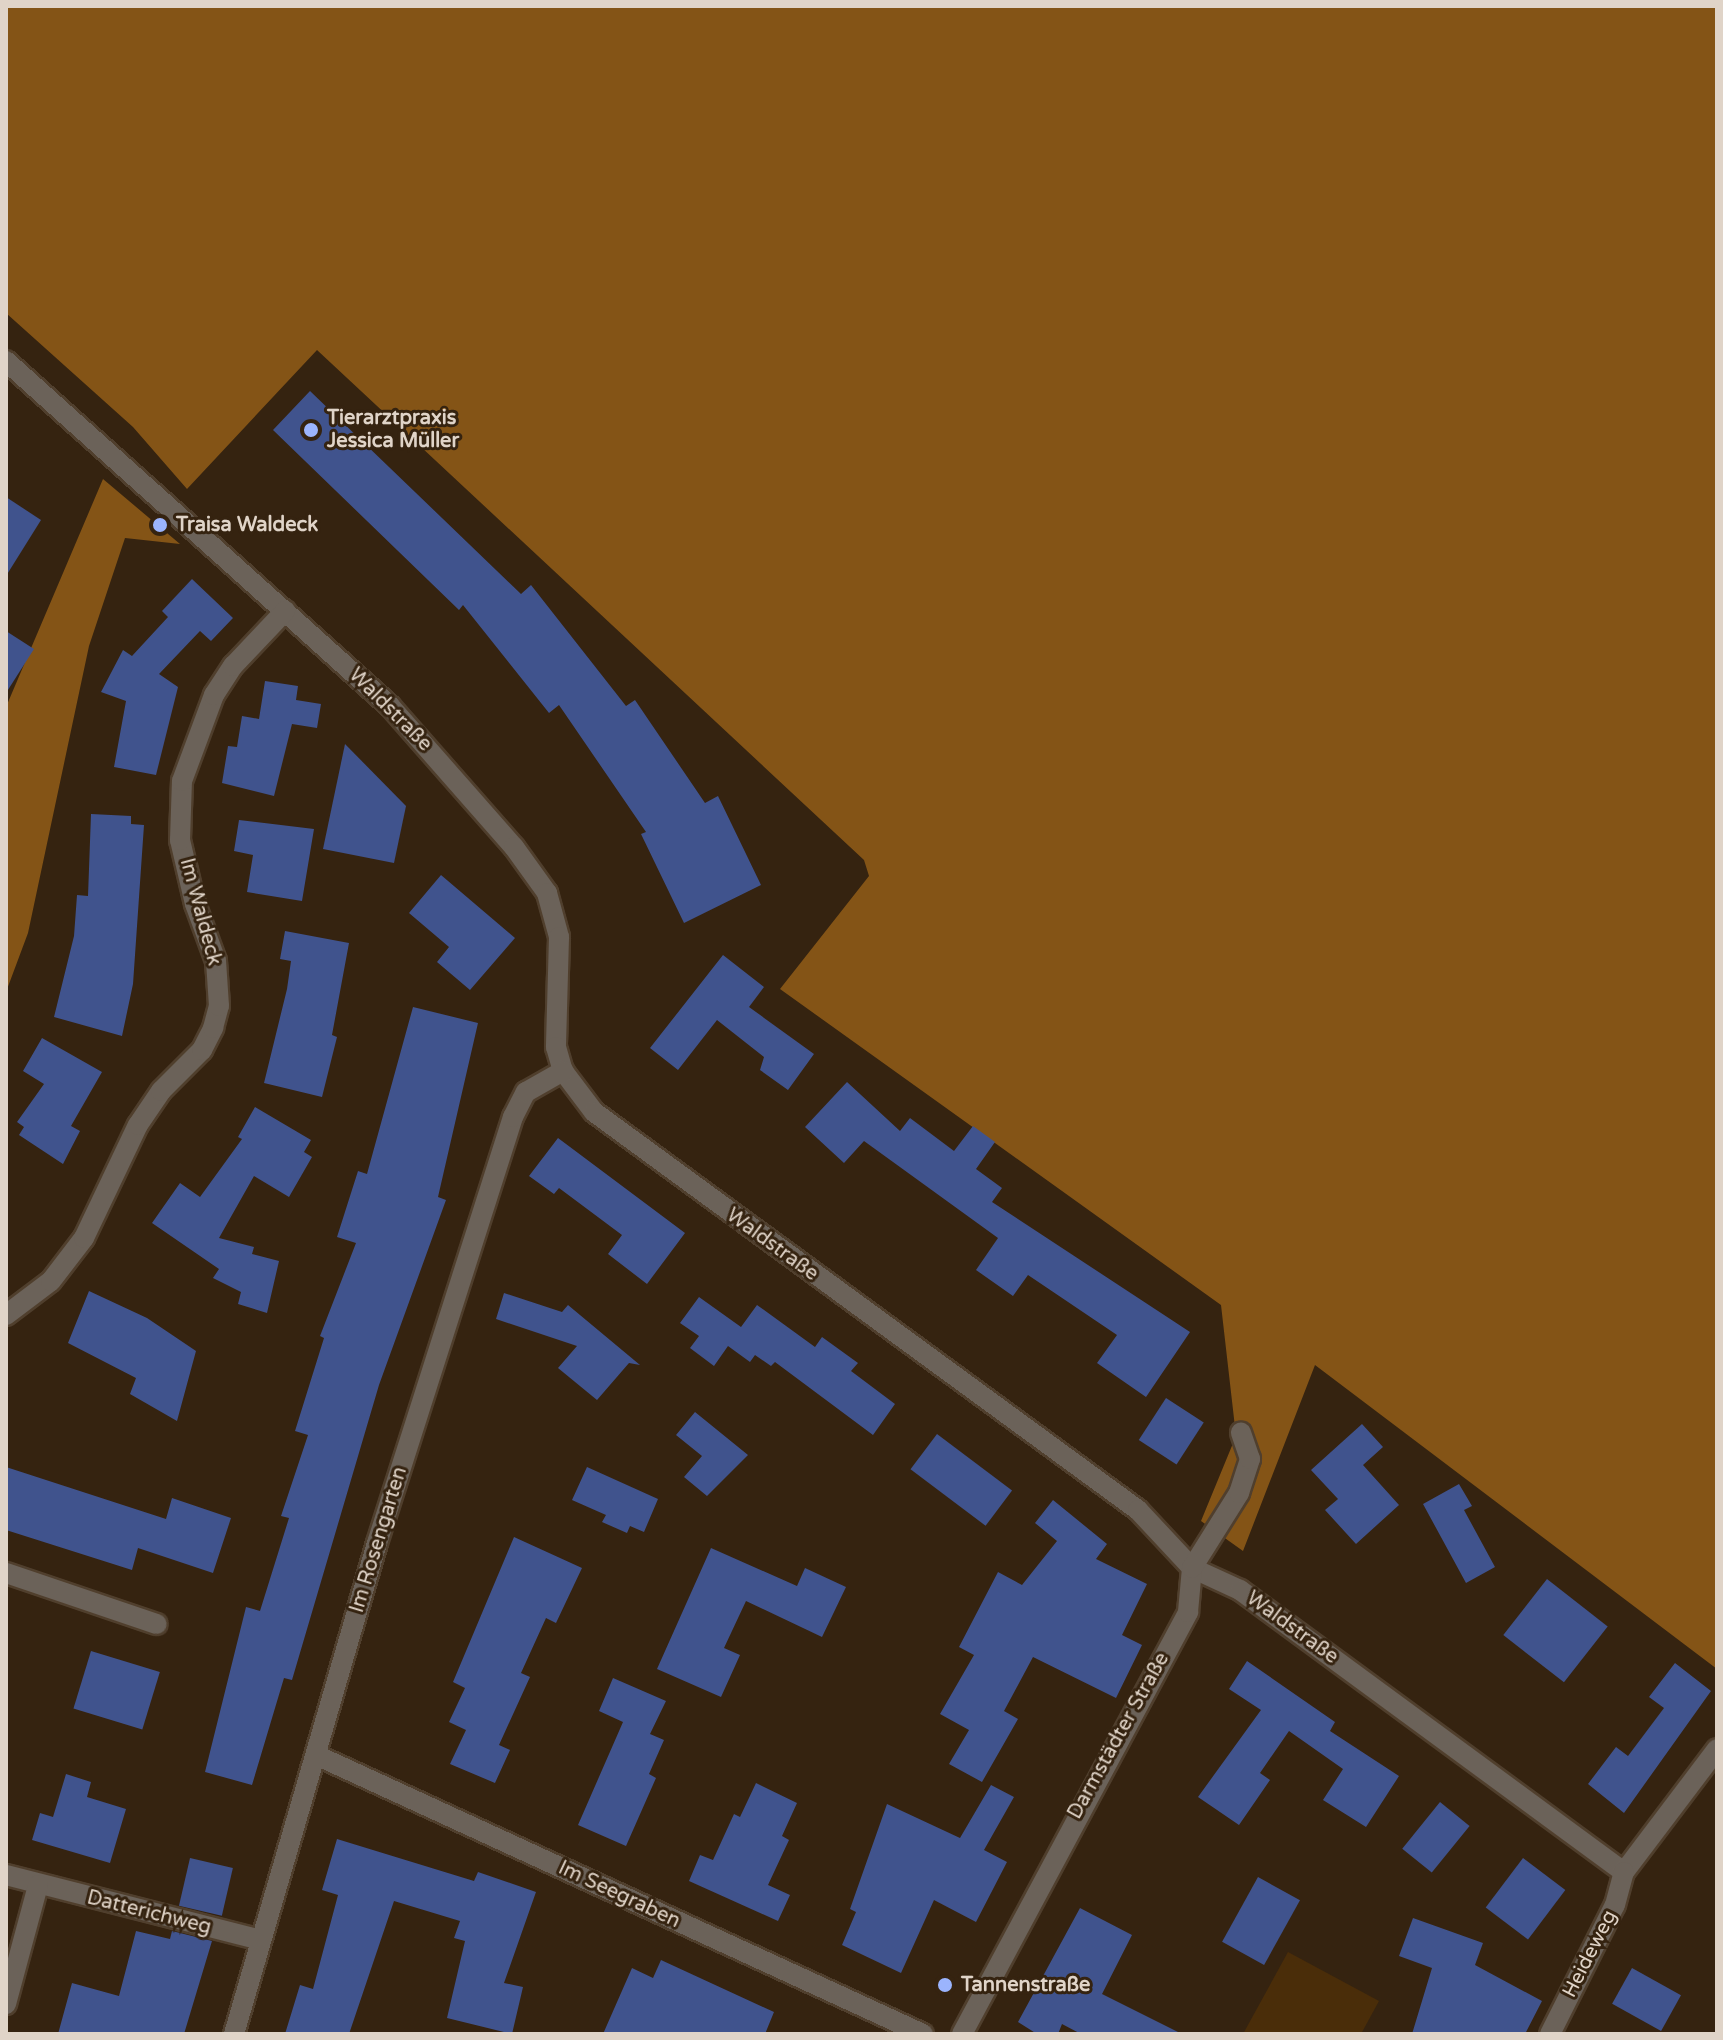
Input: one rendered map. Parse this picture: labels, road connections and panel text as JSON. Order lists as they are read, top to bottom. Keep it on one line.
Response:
{"streets":{"street":["Waldstraße","Im Waldeck","Im Rosengarten","Darmstädter Straße","Im Seegraben","Datterichweg","Heideweg"]},"crossings":[["Waldstraße","Im Waldeck"],["Waldstraße","Im Rosengarten"],["Waldstraße","Darmstädter Straße"],["Waldstraße","Heideweg"],["Im Rosengarten","Im Seegraben"],["Im Rosengarten","Datterichweg"]],"places":["Tierarztpraxis Jessica Müller","Traisa Waldeck","Tannenstraße"]}
